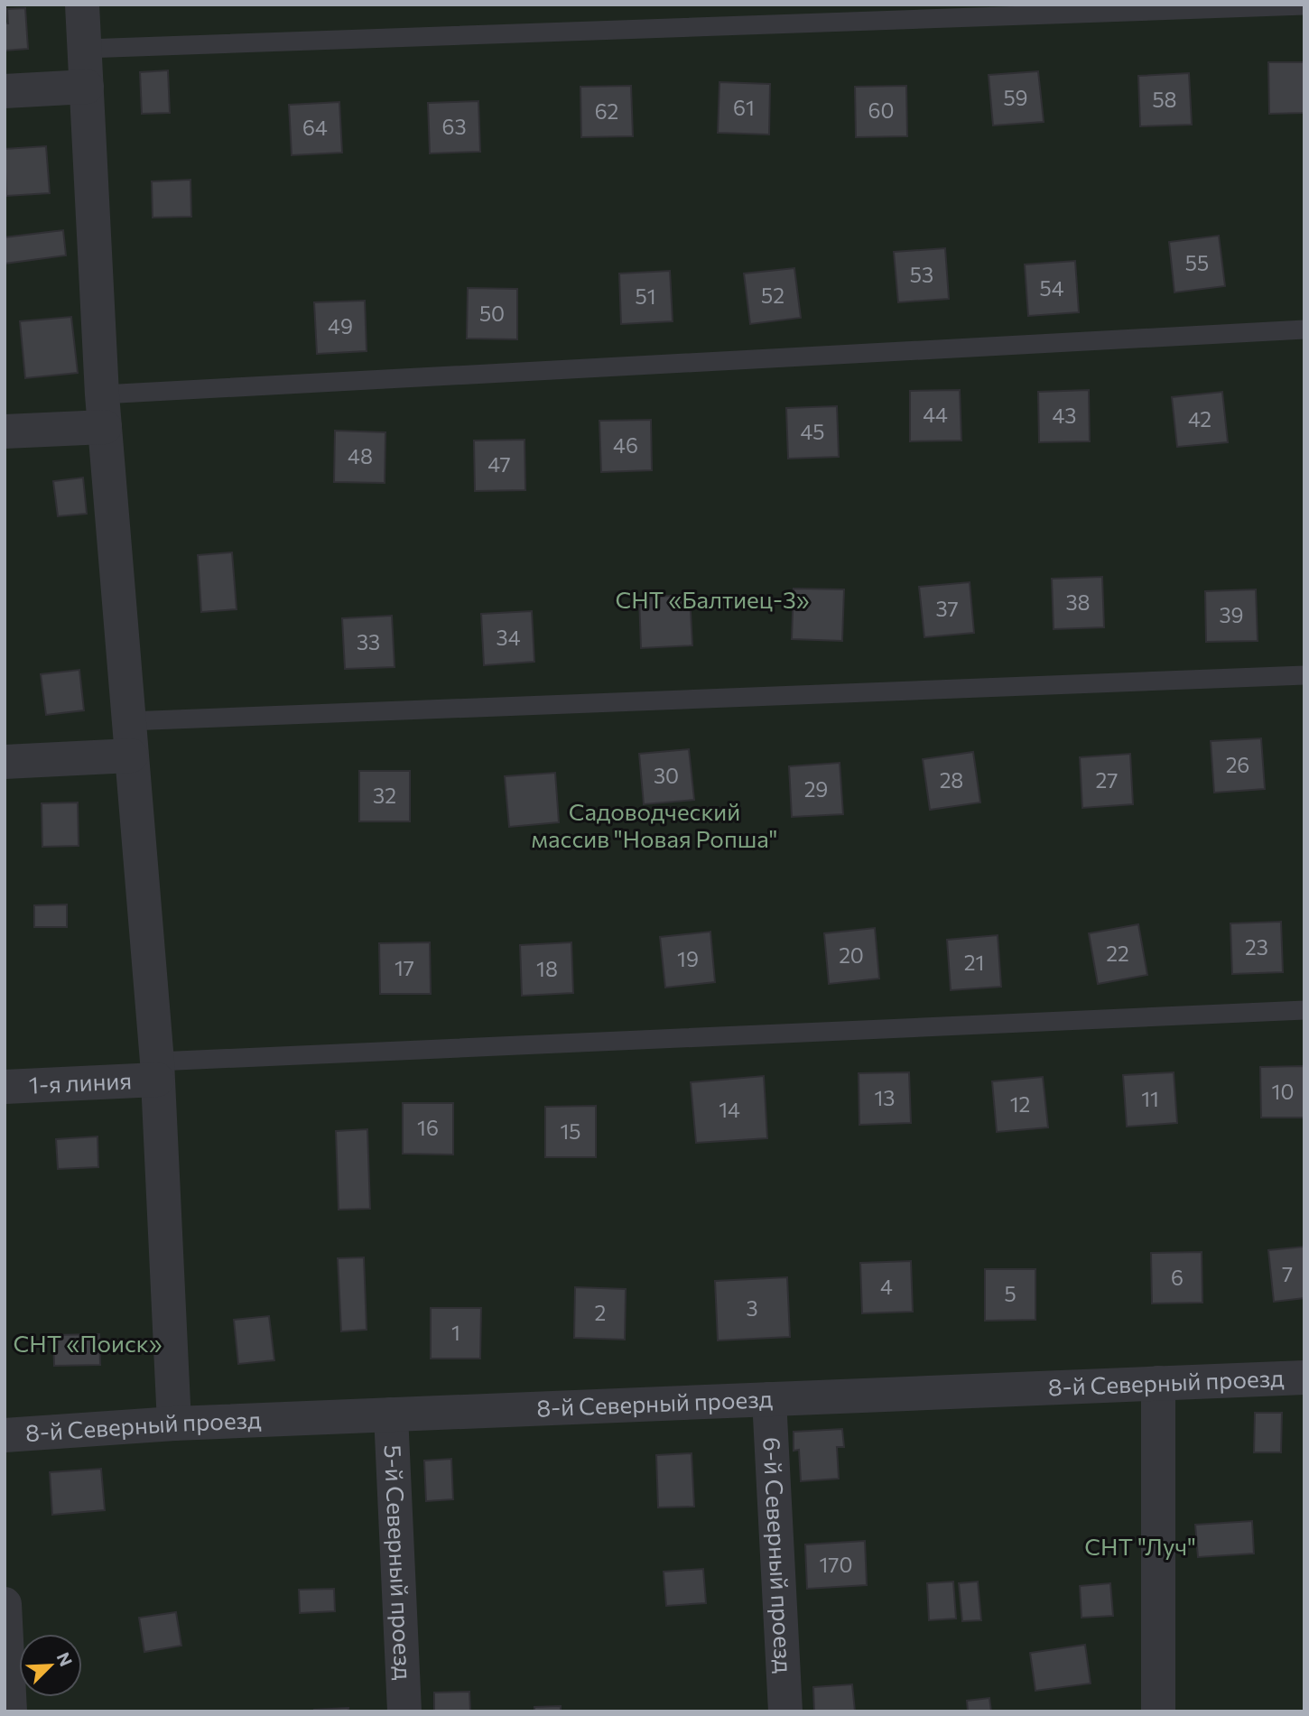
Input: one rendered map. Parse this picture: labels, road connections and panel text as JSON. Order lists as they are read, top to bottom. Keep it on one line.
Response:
{"streets":{"street":["1-я линия","8-й Северный проезд","6-й Северный проезд","5-й Северный проезд"]},"crossings":[["8-й Северный проезд","6-й Северный проезд"],["8-й Северный проезд","5-й Северный проезд"]],"parks":["СНТ «Балтиец-3»","Садоводческий массив \"Новая Ропша\"","СНТ «Поиск»","СНТ \"Луч\""],"house_numbers":["59","58","61","60","62","63","64","55","53","54","52","51","50","49","44","43","42","45","46","48","47","38","37","39","34","33","26","30","28","27","29","32","23","22","20","19","21","17","18","10","13","11","12","14","16","15","7","6","4","5","3","2","1","170"],"north":"top right"}
